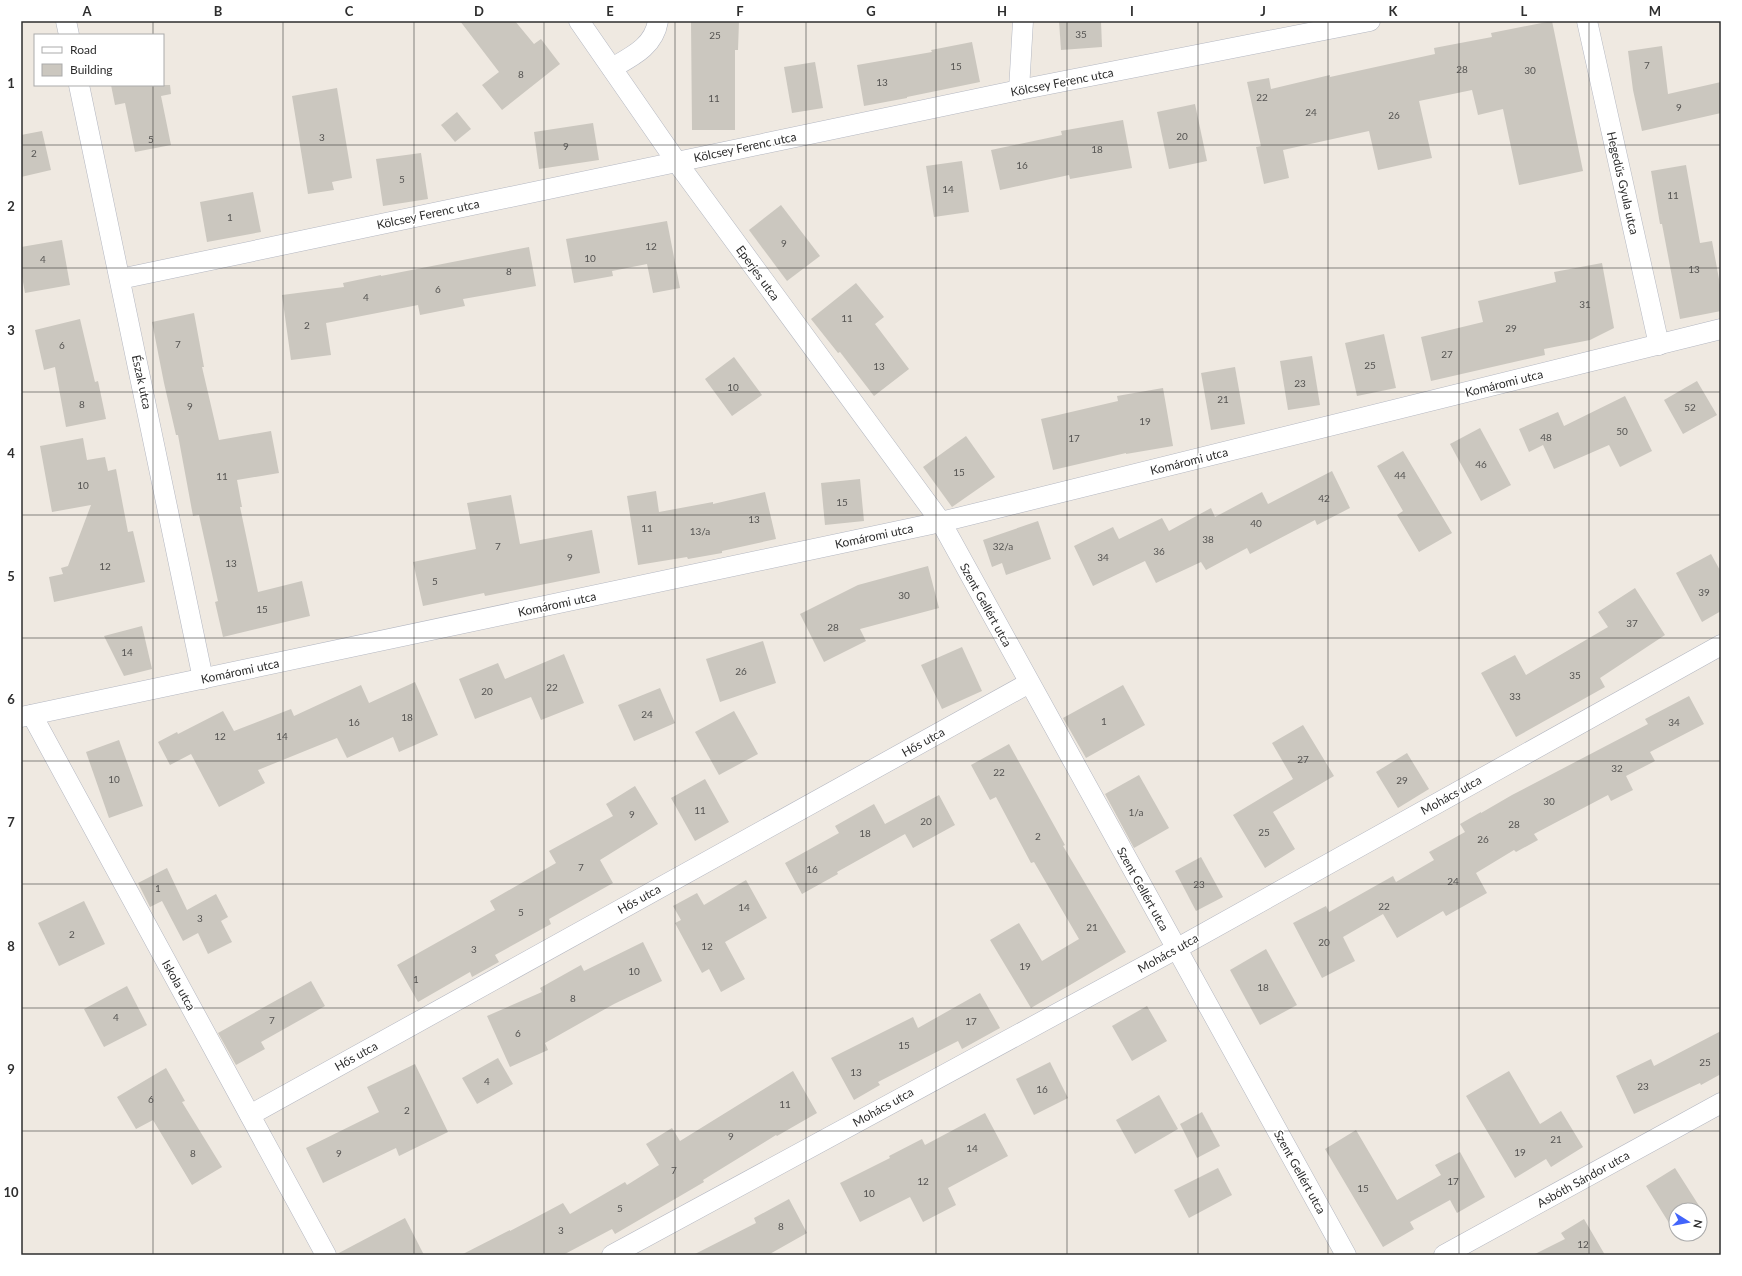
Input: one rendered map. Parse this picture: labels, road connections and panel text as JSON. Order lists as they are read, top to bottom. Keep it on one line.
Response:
{"streets":{"street":["Kölcsey Ferenc utca","Hegedűs Gyula utca","Eperjes utca","Észak utca","Komáromi utca","Szent Gellért utca","Hős utca","Mohács utca","Iskola utca","Asbóth Sándor utca"]},"crossings":[["Kölcsey Ferenc utca","Eperjes utca"],["Kölcsey Ferenc utca","Észak utca"],["Hegedűs Gyula utca","Komáromi utca"],["Eperjes utca","Komáromi utca"],["Eperjes utca","Szent Gellért utca"],["Észak utca","Komáromi utca"],["Komáromi utca","Szent Gellért utca"],["Komáromi utca","Iskola utca"],["Szent Gellért utca","Hős utca"],["Szent Gellért utca","Mohács utca"],["Hős utca","Iskola utca"]],"house_numbers":["35","25","7","15","28","30","8","13","22","11","9","24","26","20","3","5","9","18","2","16","5","14","11","1","9","12","10","4","13","8","6","4","31","11","2","29","7","6","27","25","13","23","10","21","8","9","52","19","50","48","17","46","15","44","11","10","42","15","13","40","11","13/a","38","7","32/a","36","9","34","13","12","5","39","30","15","37","28","14","26","35","22","20","33","24","18","1","16","34","12","14","27","32","22","10","29","30","11","1/a","9","20","28","25","18","2","26","7","16","24","23","1","22","14","5","3","21","2","20","12","3","19","10","1","18","8","4","7","17","6","15","25","13","4","23","16","6","11","2","9","21","14","19","8","9","7","12","17","15","10","5","8","3","12"],"legend":["Road","Building"],"north":"right","grid":{"columns":["A","B","C","D","E","F","G","H","I","J","K","L","M"],"rows":["1","2","3","4","5","6","7","8","9","10"]}}
